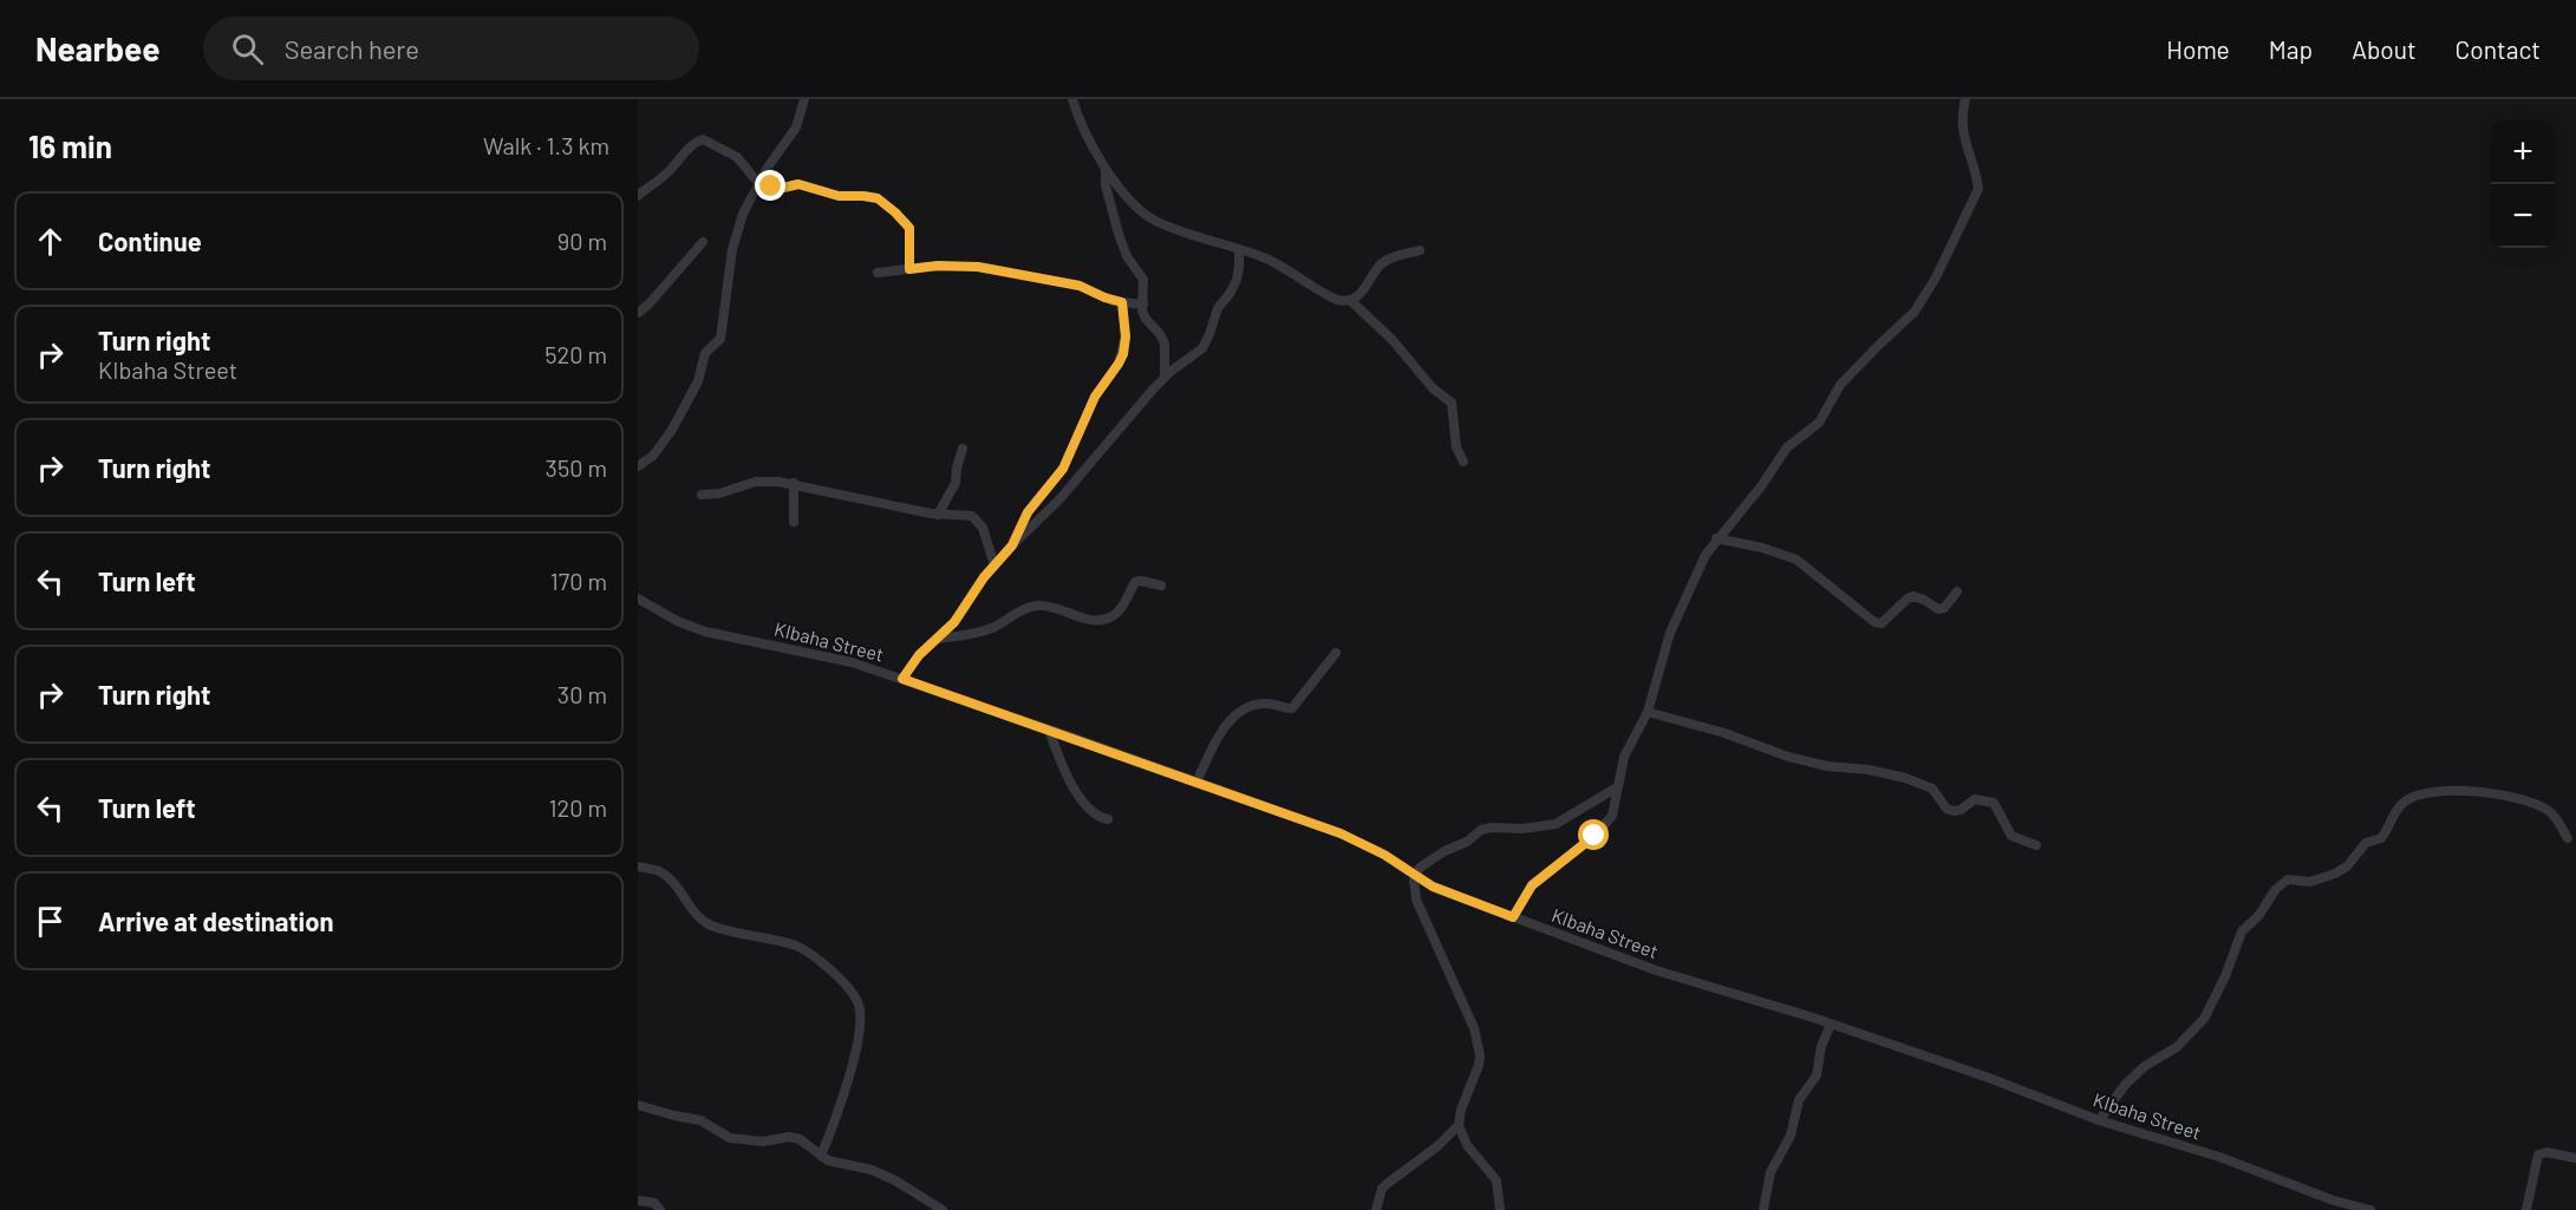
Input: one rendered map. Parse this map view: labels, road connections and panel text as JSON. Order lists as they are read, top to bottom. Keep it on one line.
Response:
{"streets":{"street":["KIbaha Street"]},"page":{"header":"Nearbee","search":"Search here","nav":["Home","Map","About","Contact"],"heading":["16 min","Walk · 1.3 km"],"map_buttons":["+","−"],"list":[["Continue","90 m"],["Turn right","KIbaha Street","520 m"],["Turn right","350 m"],["Turn left","170 m"],["Turn right","30 m"],["Turn left","120 m"],"Arrive at destination"]}}
